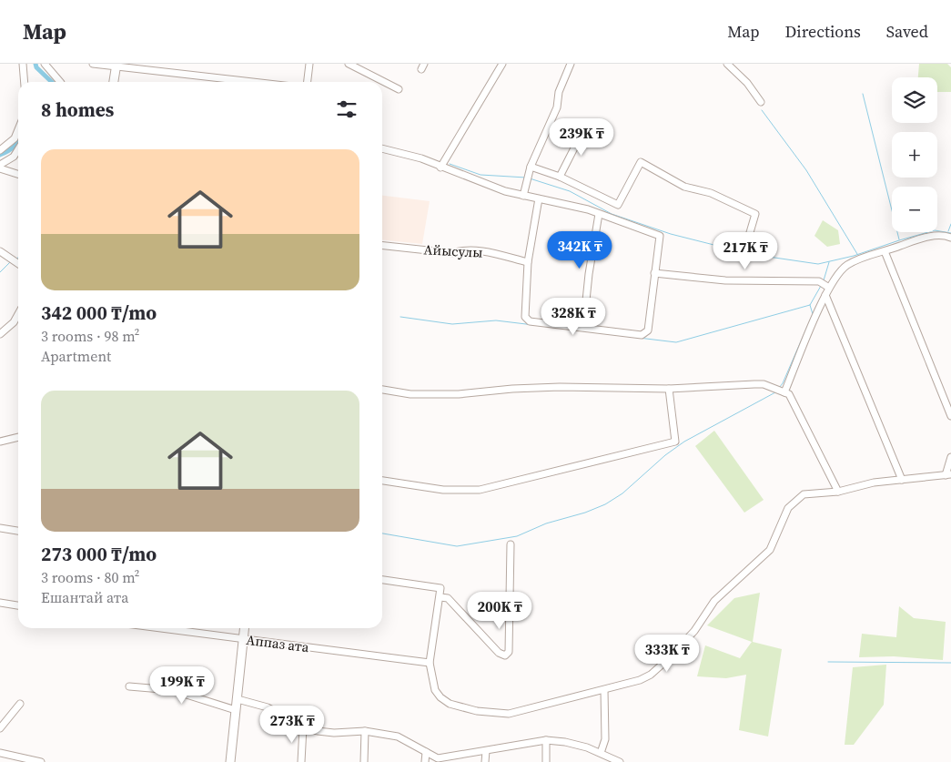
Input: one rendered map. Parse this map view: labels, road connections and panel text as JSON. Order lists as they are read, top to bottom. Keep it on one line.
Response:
{"streets":{"street":["Айысулы","Аппаз ата"]},"page":{"header":"Map","nav":["Map","Directions","Saved"],"map_buttons":["+","−"],"heading":"8 homes","price":["239K ₸","342K ₸","217K ₸","328K ₸","200K ₸","333K ₸","199K ₸","273K ₸"],"list":[{"name":"342 000 ₸/mo","note":"3 rooms · 98 m² · Apartment"},{"name":"273 000 ₸/mo","note":"3 rooms · 80 m² · Ешантай ата"}]}}
